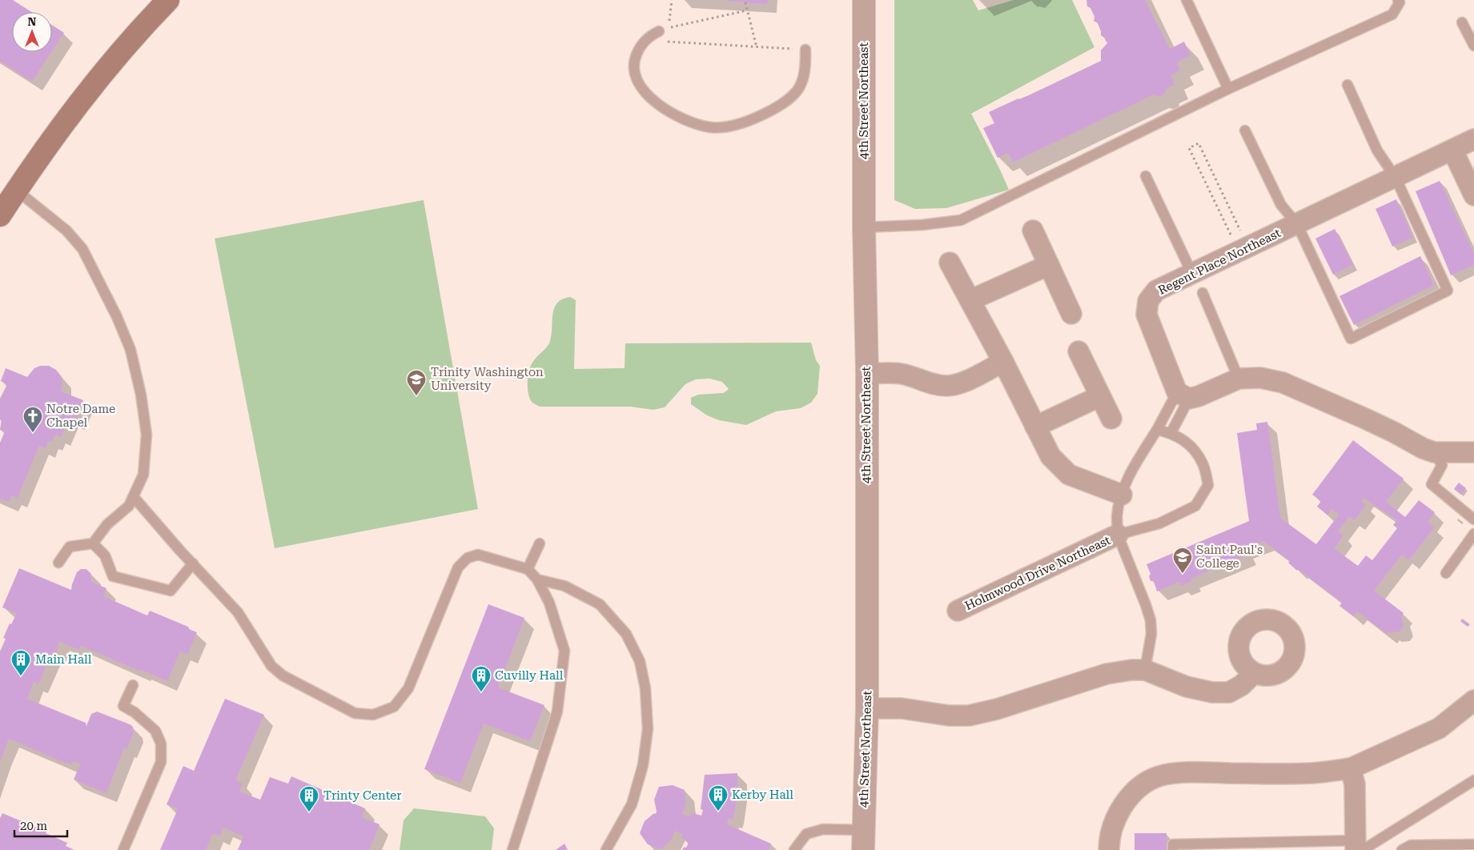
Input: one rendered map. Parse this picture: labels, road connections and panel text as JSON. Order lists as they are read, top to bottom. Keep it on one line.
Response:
{"streets":{"street":["4th Street Northeast","Regent Place Northeast","Holmwood Drive Northeast"]},"places":{"school or university":["Trinity Washington University","Saint Paul's College"],"church":["Notre Dame Chapel"],"building":["Main Hall","Cuvilly Hall","Kerby Hall","Trinty Center"]},"scale_bar":"20 m","north":"top"}
